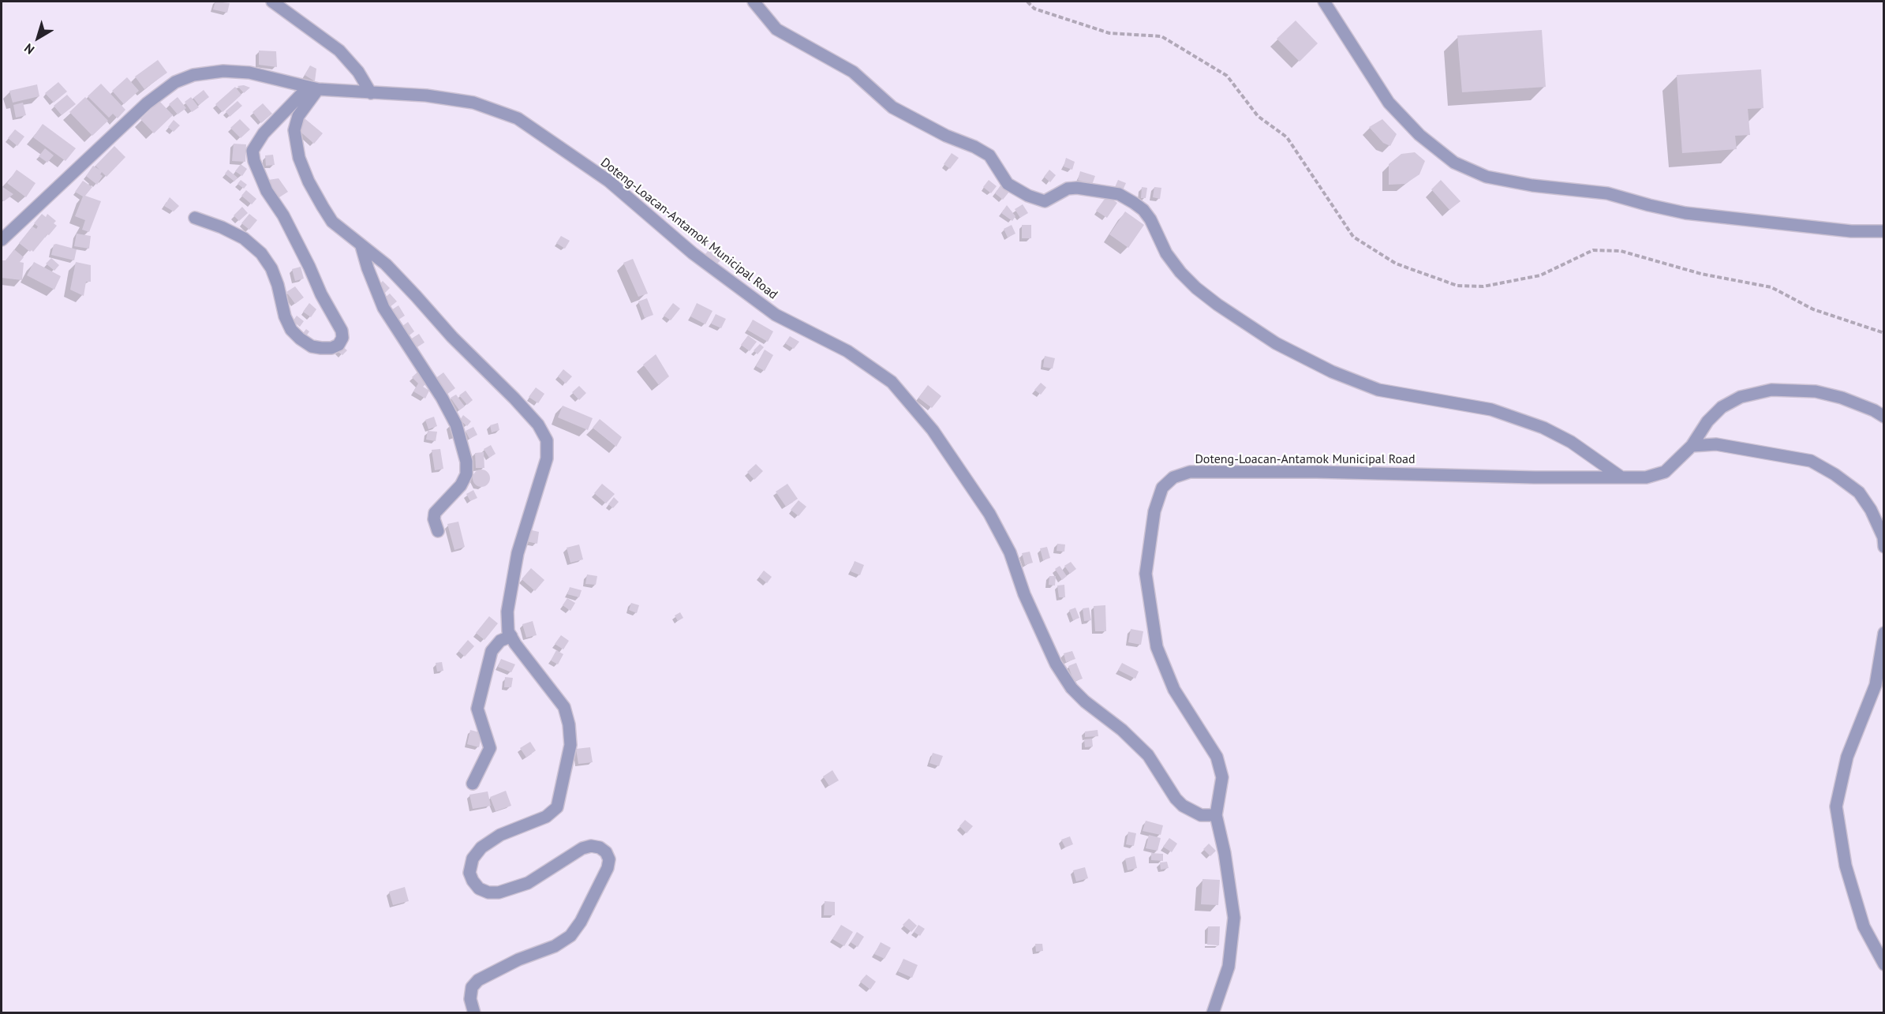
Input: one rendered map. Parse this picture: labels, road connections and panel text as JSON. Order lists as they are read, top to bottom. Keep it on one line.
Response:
{"streets":{"street":["Doteng-Loacan-Antamok Municipal Road"]},"north":"bottom left"}
